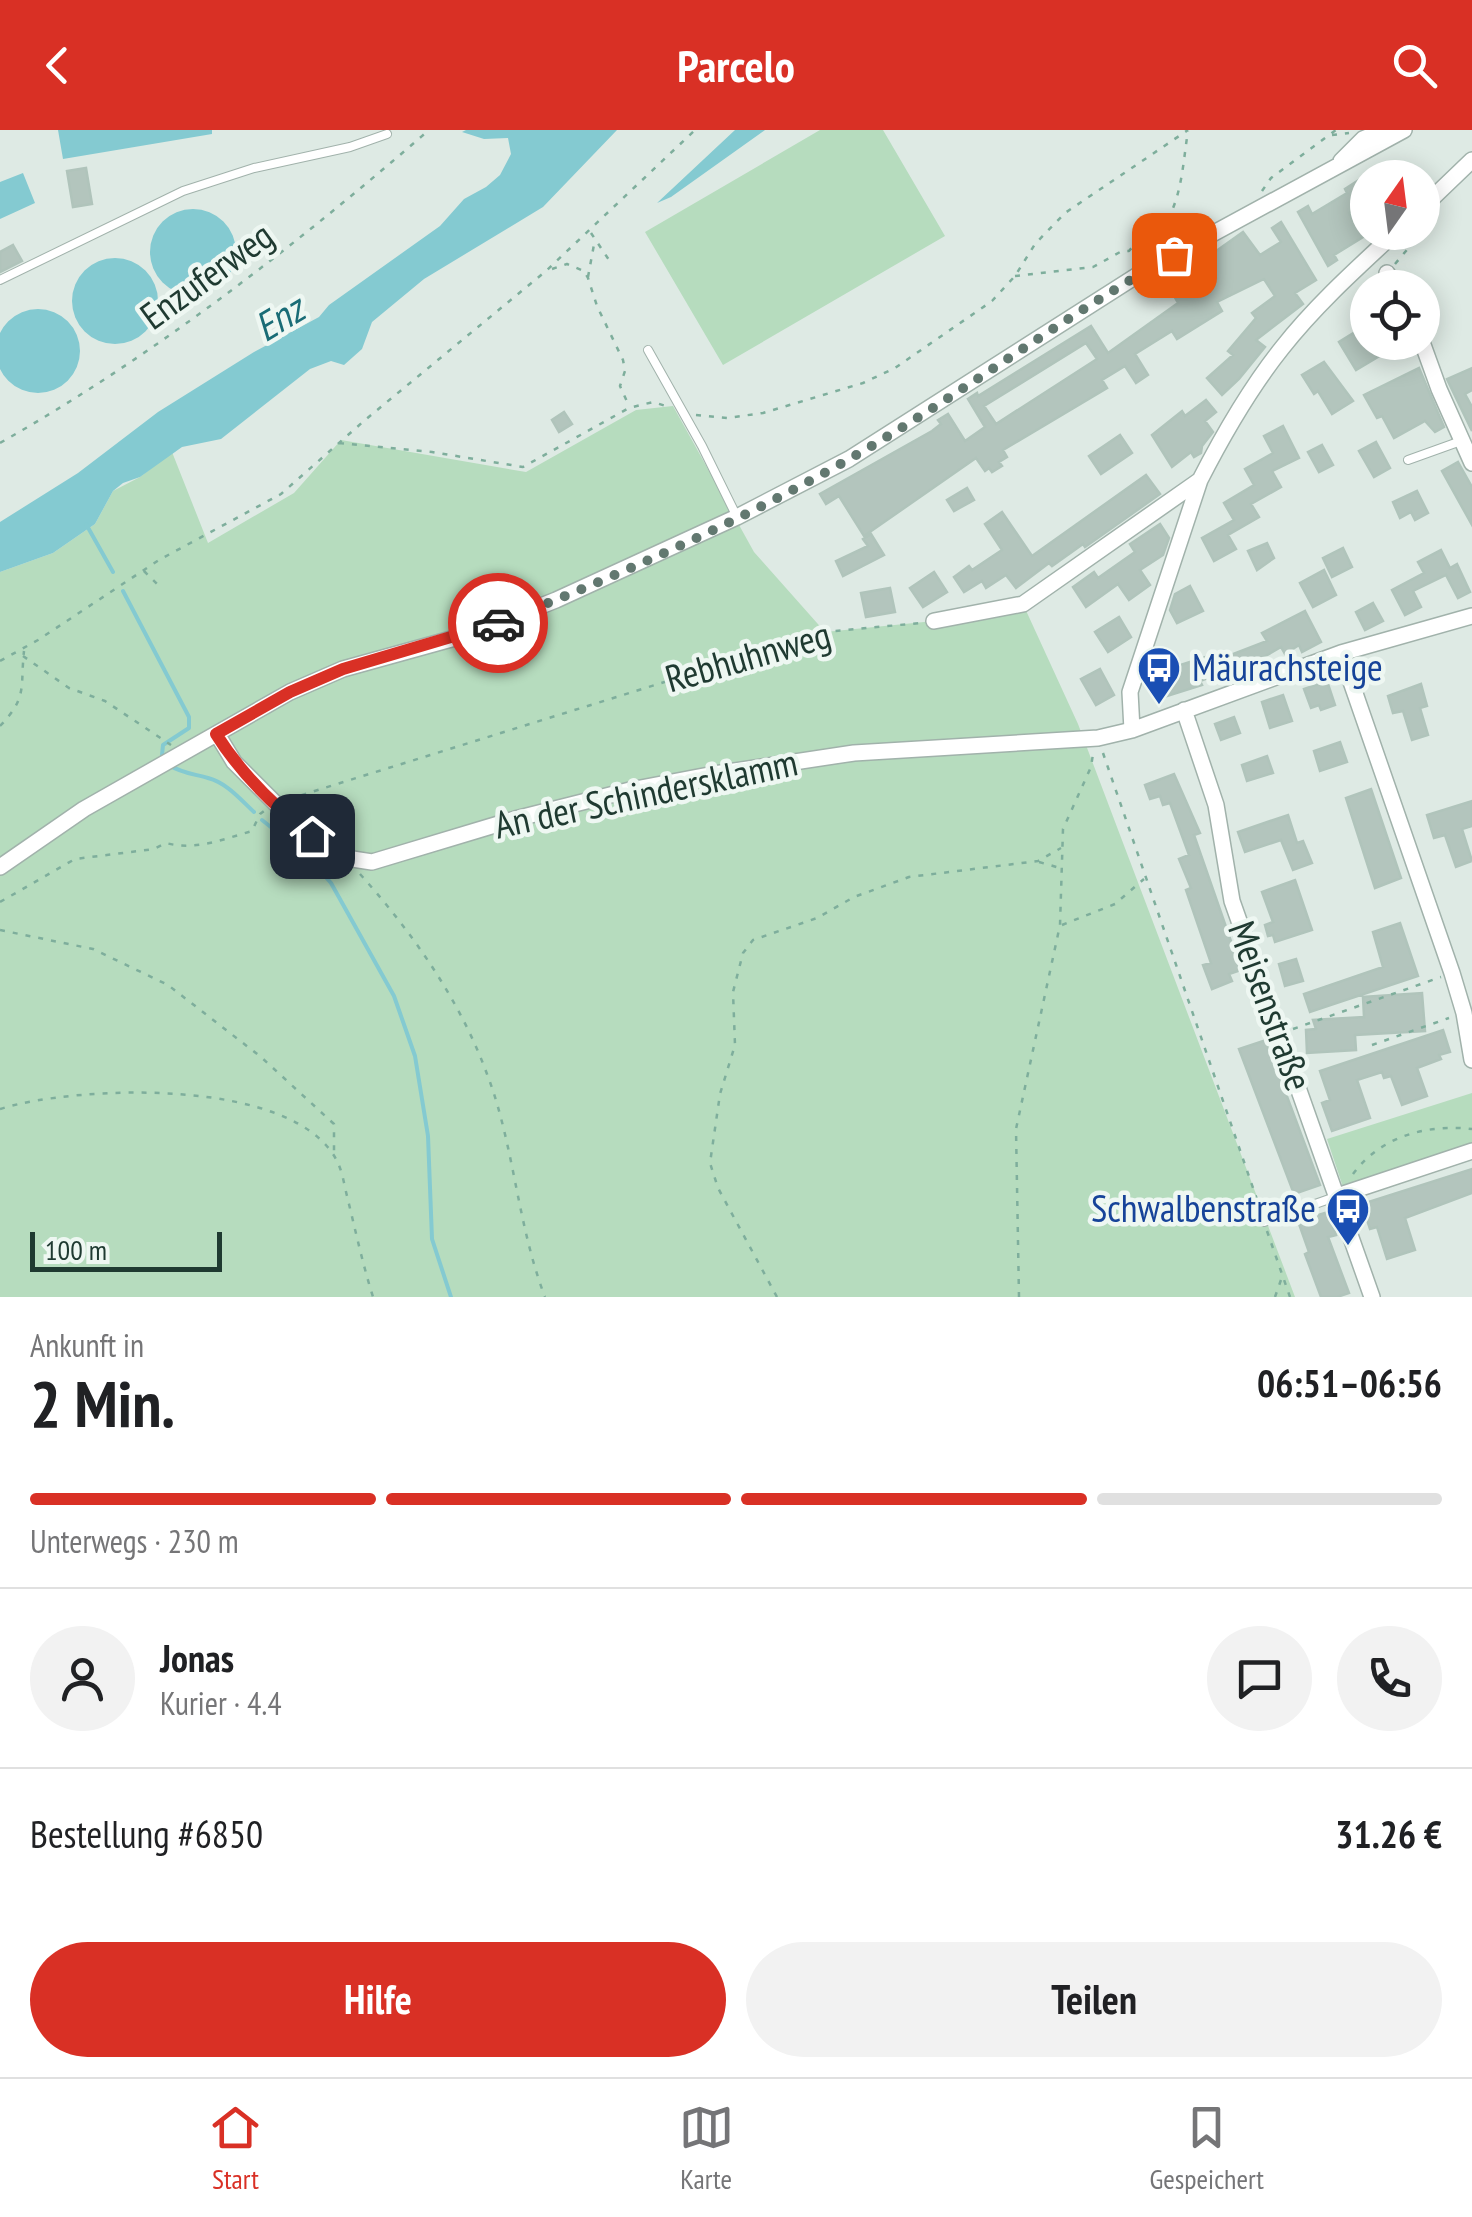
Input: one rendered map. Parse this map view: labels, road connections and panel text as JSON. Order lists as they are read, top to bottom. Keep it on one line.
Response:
{"streets":{"street":["An der Schindersklamm","Meisenstraße"],"path":["Enzuferweg","Rebhuhnweg"]},"crossings":[["An der Schindersklamm","Meisenstraße"]],"water":["Enz"],"places":{"bus stop":["Mäurachsteige","Schwalbenstraße"]},"scale_bar":"100 m","north":"top","page":{"header":"Parcelo","scale":"100 m","heading":["2 Min.","Ankunft in","06:51–06:56"],"panel":["Jonas","Kurier · 4.4","Bestellung #6850","31.26 €"],"bar":"Unterwegs · 230 m","buttons":["Hilfe","Teilen"],"tabs":["Start","Karte","Gespeichert"]}}
